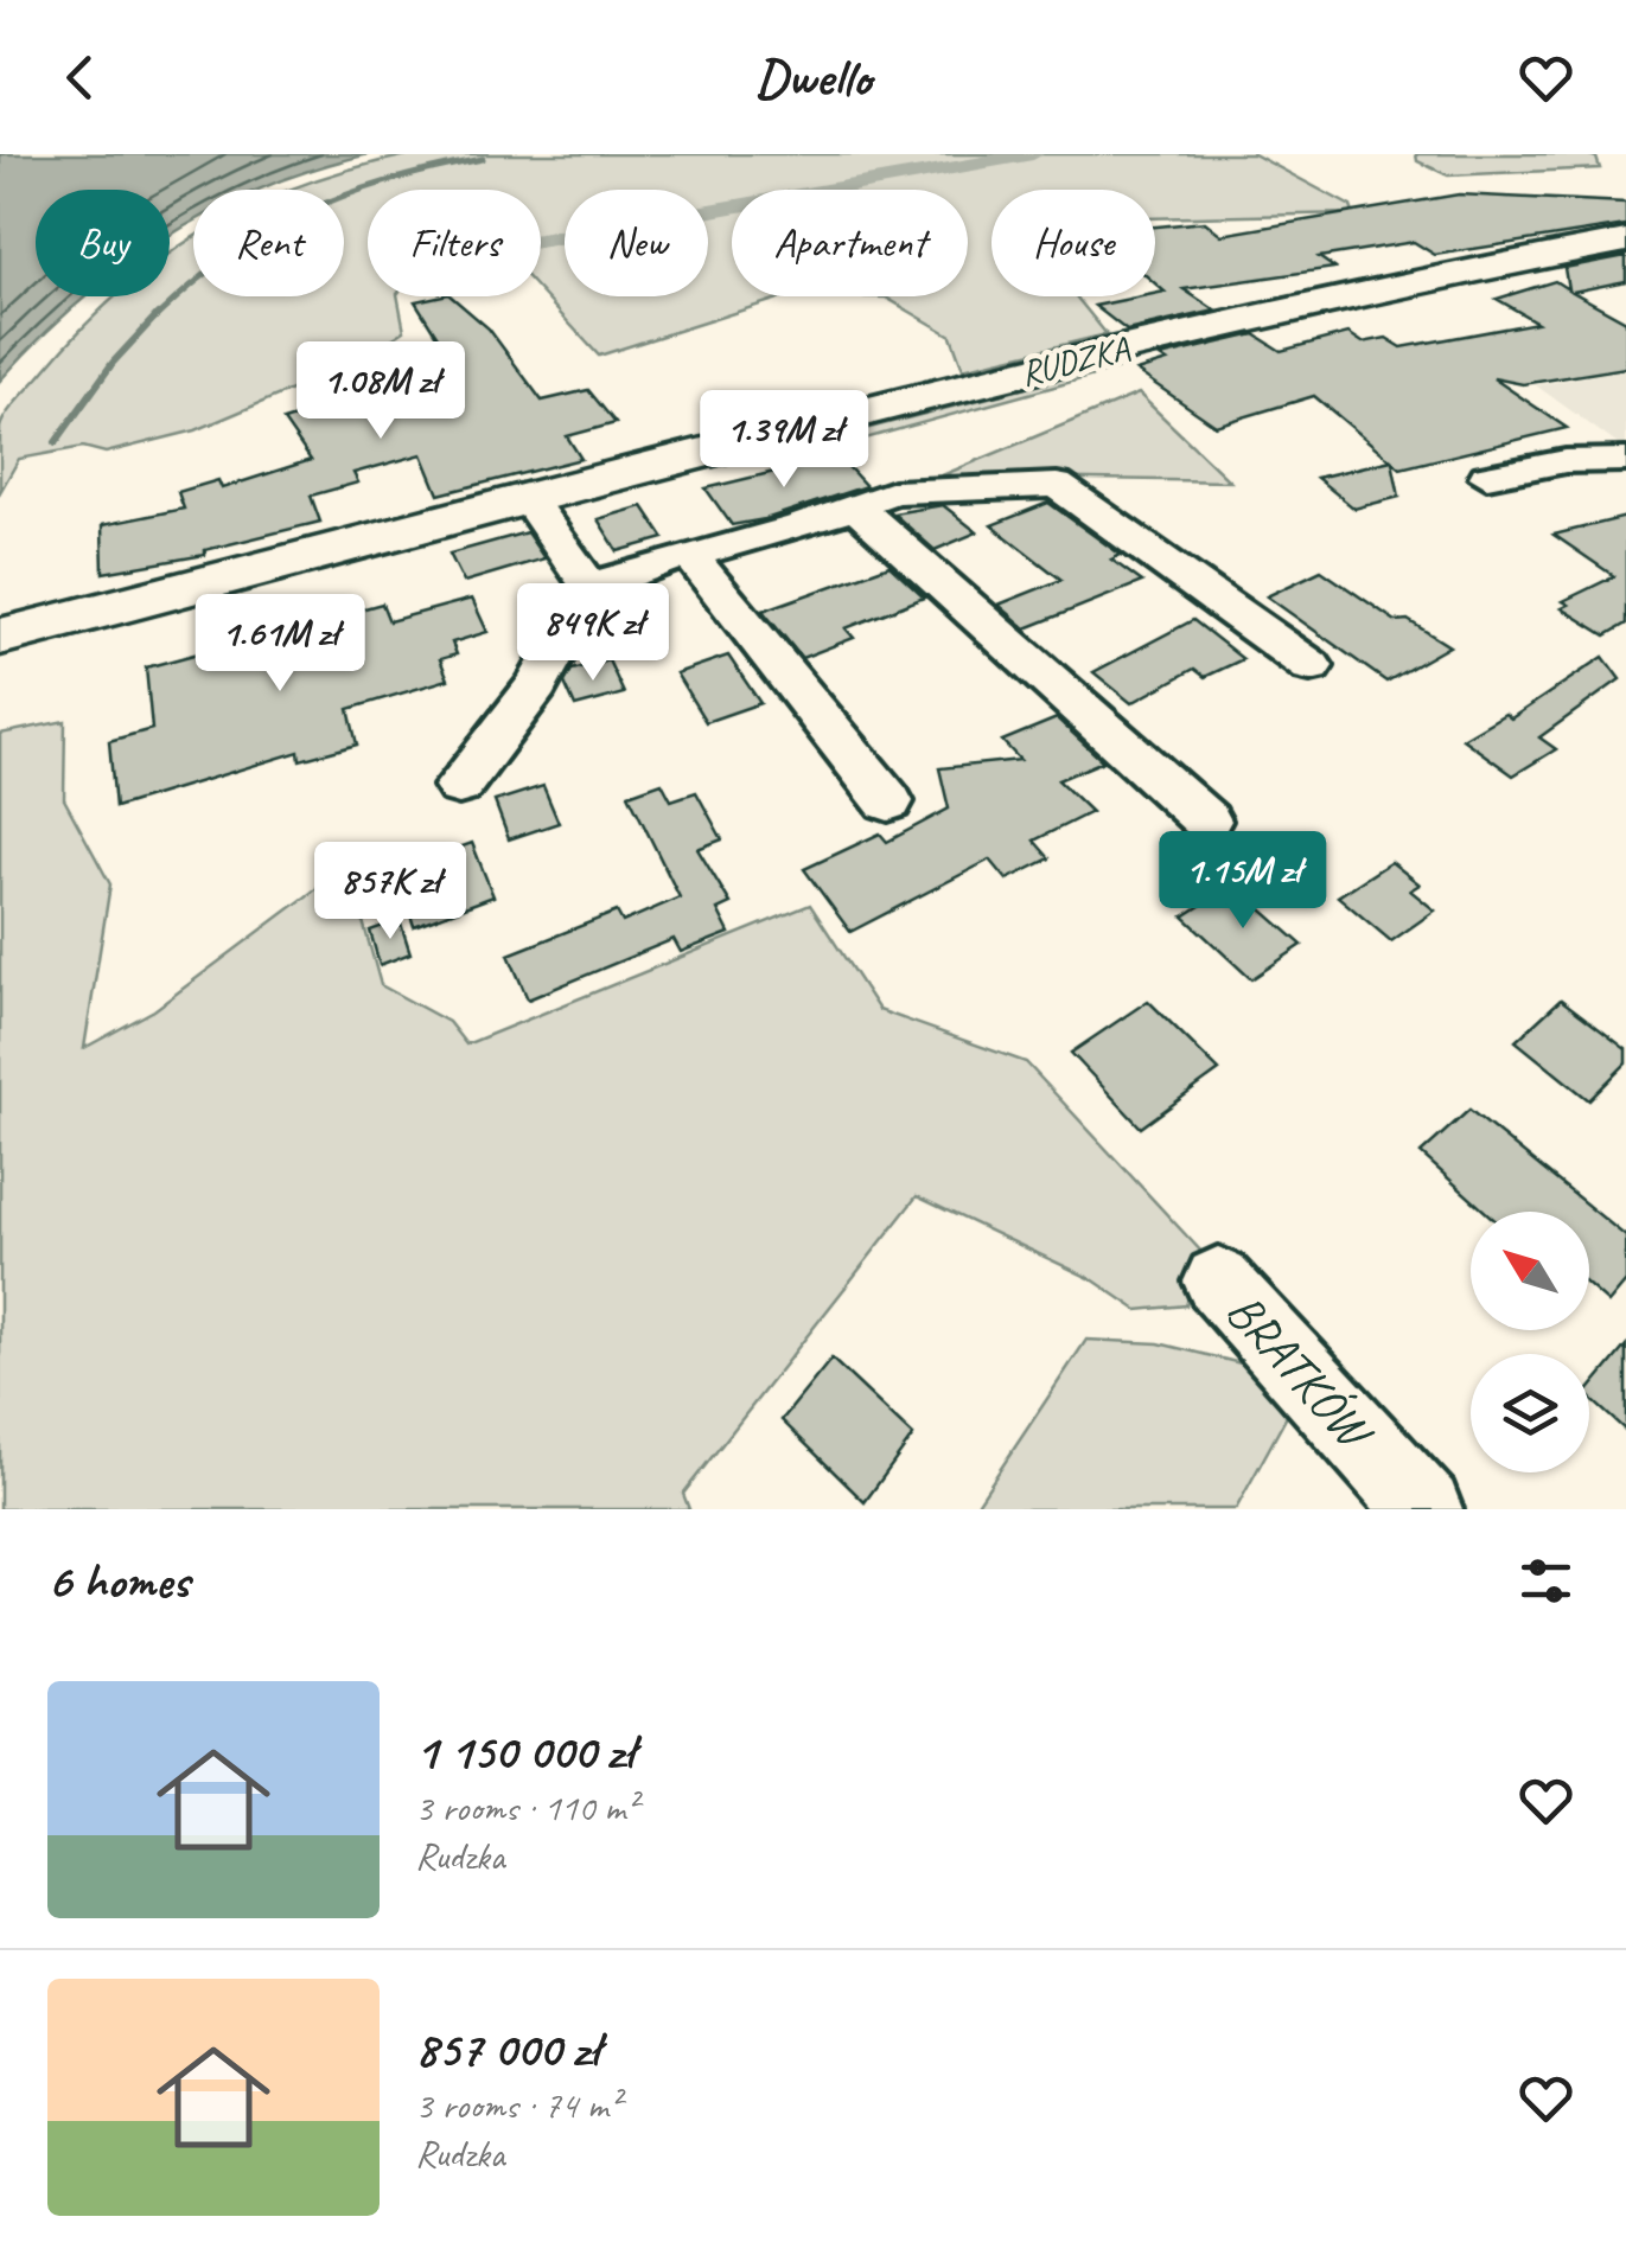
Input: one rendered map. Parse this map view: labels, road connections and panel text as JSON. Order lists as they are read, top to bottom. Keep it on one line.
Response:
{"streets":{"main road":["RUDZKA"],"street":["BRATKÓW"]},"north":"top left","page":{"header":"Dwello","chip":["Buy","Rent","Filters","New","Apartment","House"],"price":["1.08M zł","1.39M zł","849K zł","1.61M zł","1.15M zł","857K zł"],"heading":"6 homes","list":[{"name":"1 150 000 zł","note":"3 rooms · 110 m² · Rudzka"},{"name":"857 000 zł","note":"3 rooms · 74 m² · Rudzka"}]}}
